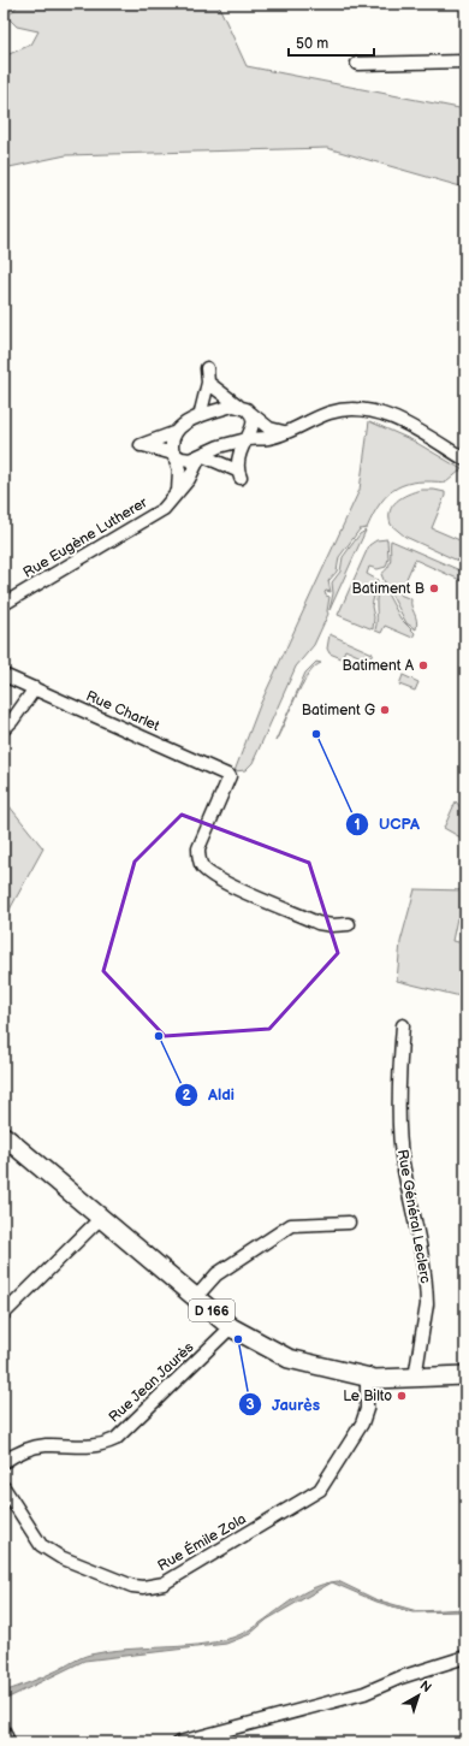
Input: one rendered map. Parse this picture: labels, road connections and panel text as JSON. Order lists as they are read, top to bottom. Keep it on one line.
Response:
{"streets":{"main road":["D 166"],"street":["Rue Eugène Lutherer","Rue Charlet","Rue Général Leclerc","Rue Jean Jaurès","Rue Émile Zola"]},"crossings":[["Rue Général Leclerc","D 166"],["D 166","Rue Jean Jaurès"],["D 166","Rue Émile Zola"]],"places":["Batiment B","Batiment A","Batiment G","UCPA","Aldi","Jaurès","Le Bilto"],"scale_bar":"50 m","north":"top right"}
